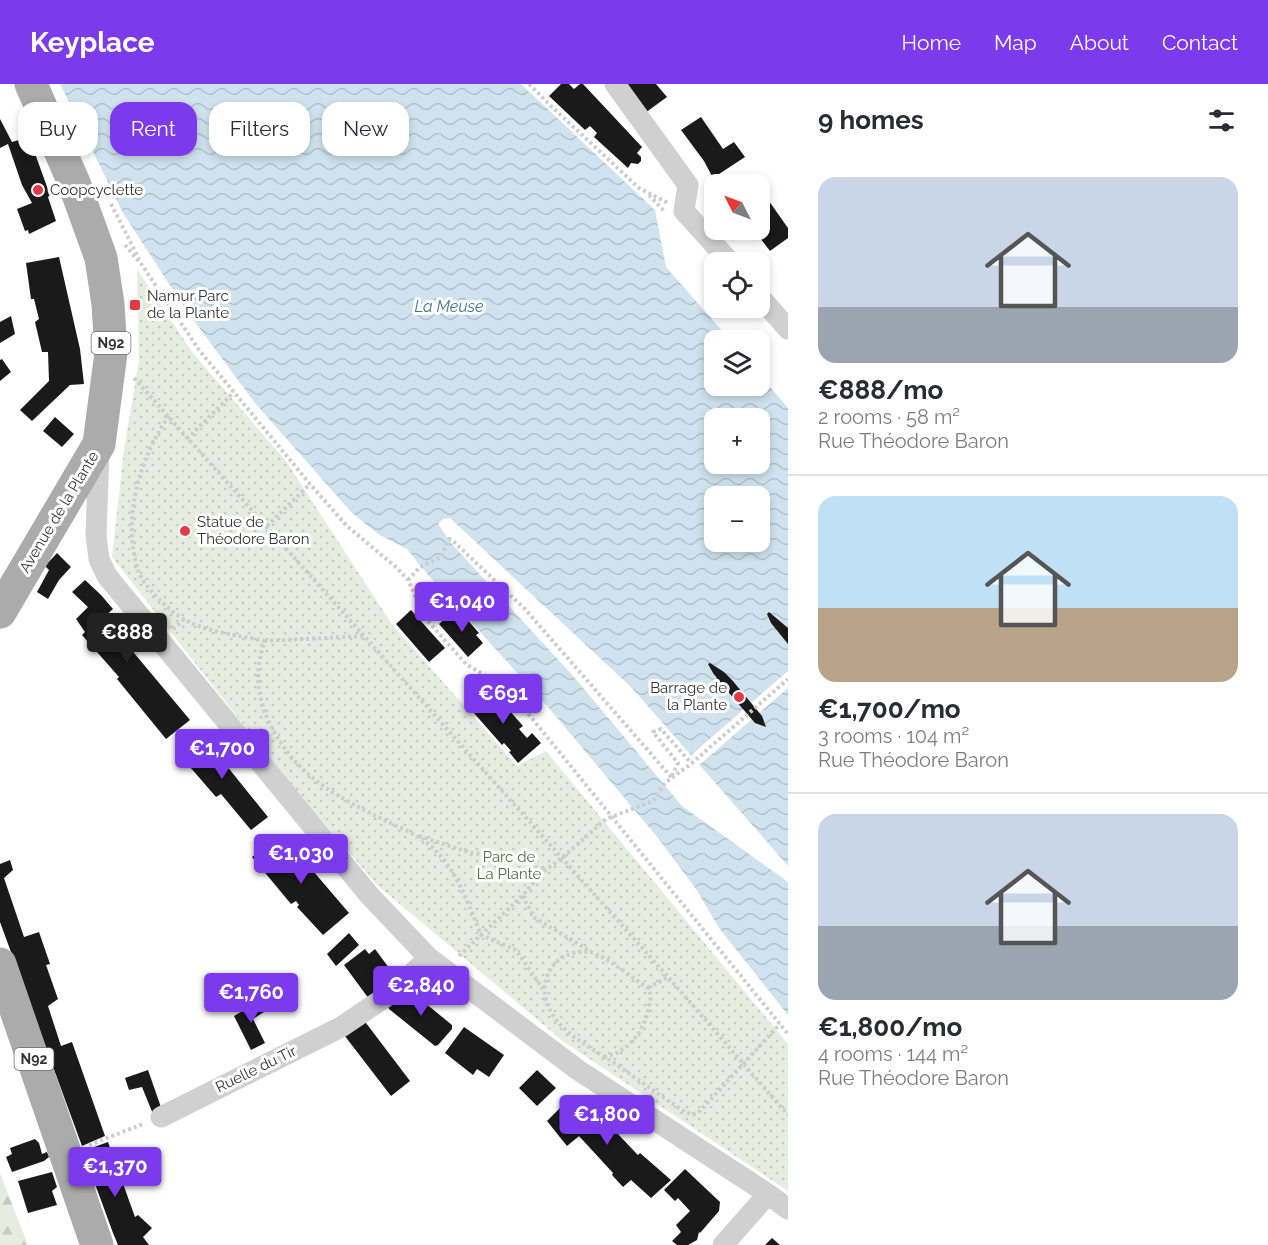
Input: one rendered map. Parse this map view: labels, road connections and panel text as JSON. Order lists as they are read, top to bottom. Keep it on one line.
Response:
{"streets":{"main road":["N92","Avenue de la Plante"],"street":["Ruelle du Tir"]},"water":["La Meuse"],"parks":["Parc de La Plante"],"places":{"other":["Coopcyclette","Statue de Théodore Baron","Barrage de la Plante"],"transit":["Namur Parc de la Plante"]},"north":"top left","page":{"header":"Keyplace","nav":["Home","Map","About","Contact"],"heading":"9 homes","chip":["Buy","Rent","Filters","New"],"list":[{"name":"€888/mo","note":"2 rooms · 58 m² · Rue Théodore Baron"},{"name":"€1,700/mo","note":"3 rooms · 104 m² · Rue Théodore Baron"},{"name":"€1,800/mo","note":"4 rooms · 144 m² · Rue Théodore Baron"}],"map_buttons":["+","−"],"price":["€1,040","€888","€691","€1,700","€1,030","€2,840","€1,760","€1,800","€1,370"]}}
